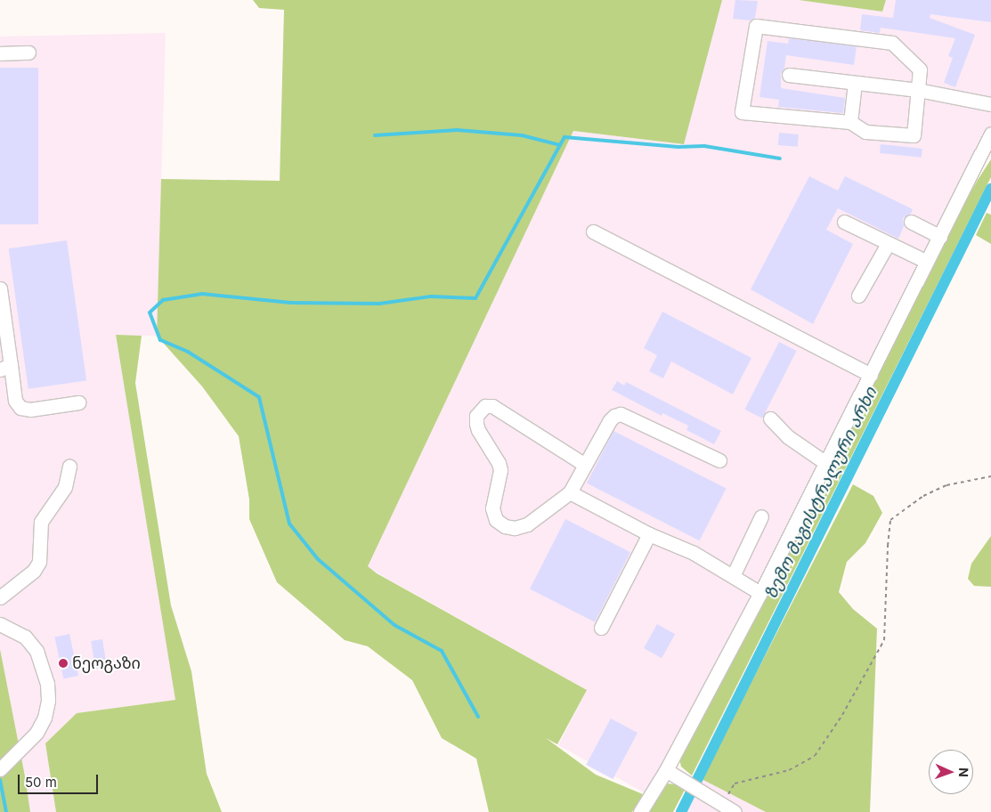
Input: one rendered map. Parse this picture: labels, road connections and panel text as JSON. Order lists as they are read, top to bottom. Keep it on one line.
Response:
{"water":["ზემო მაგისტრალური არხი"],"places":["ნეოგაზი"],"scale_bar":"50 m","north":"right"}
